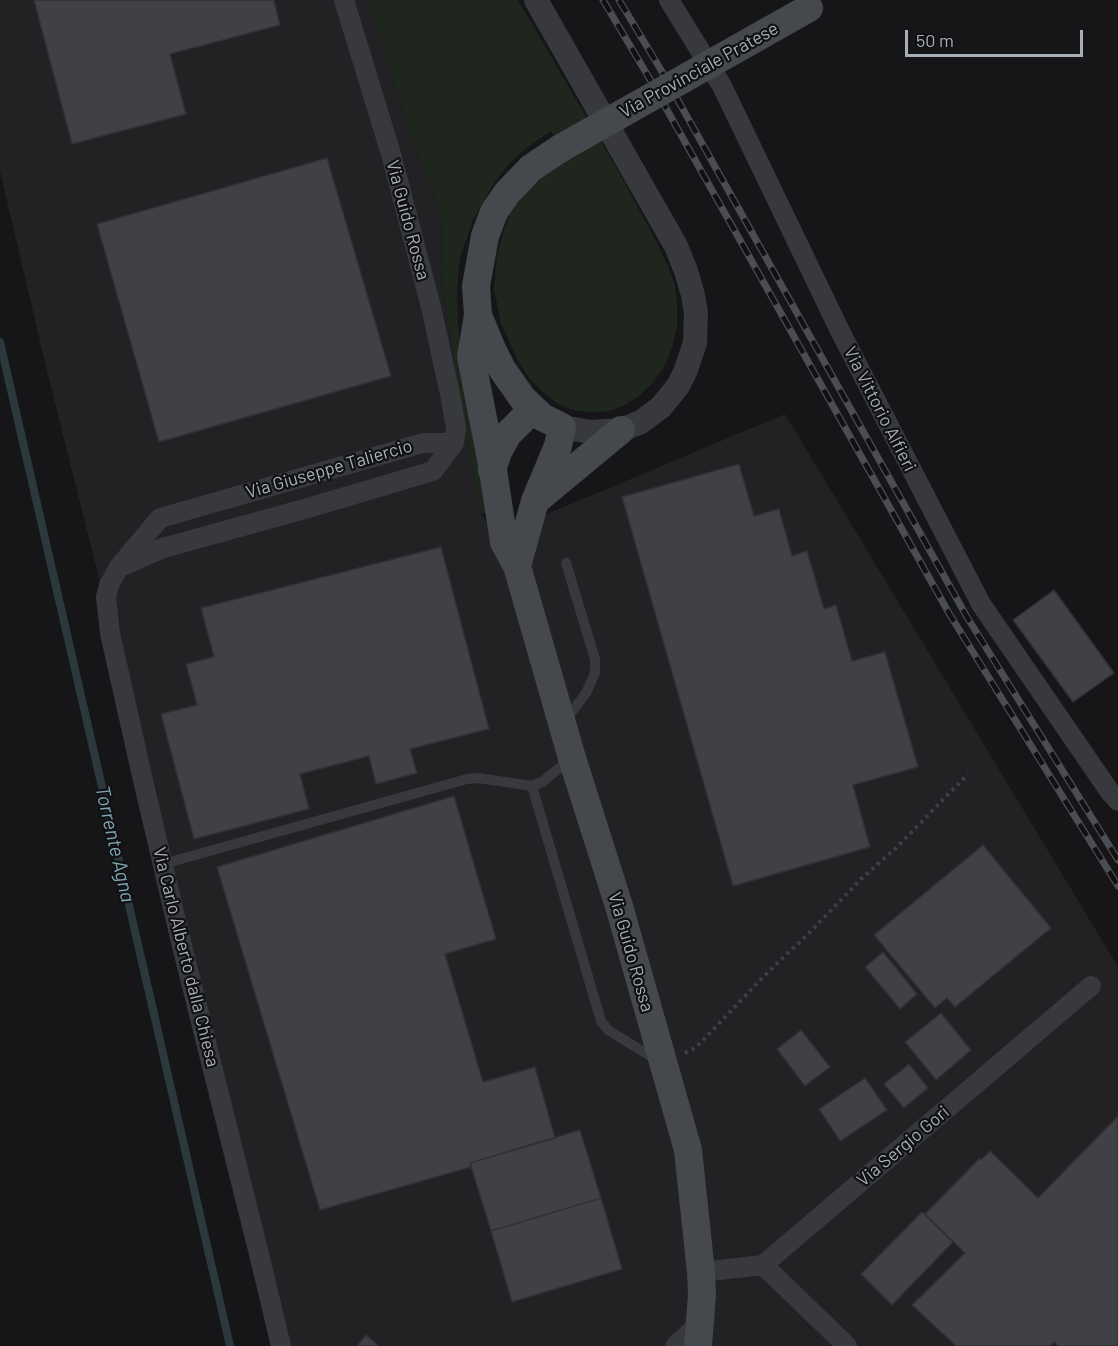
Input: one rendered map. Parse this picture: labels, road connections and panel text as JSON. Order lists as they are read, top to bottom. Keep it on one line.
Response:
{"streets":{"main road":["Via Provinciale Pratese","Via Guido Rossa"],"street":["Via Vittorio Alfieri","Via Giuseppe Taliercio","Via Carlo Alberto dalla Chiesa","Via Sergio Gori"]},"crossings":[["Via Provinciale Pratese","Via Guido Rossa"],["Via Guido Rossa","Via Giuseppe Taliercio"],["Via Giuseppe Taliercio","Via Carlo Alberto dalla Chiesa"]],"water":["Torrente Agna"],"scale_bar":"50 m"}
